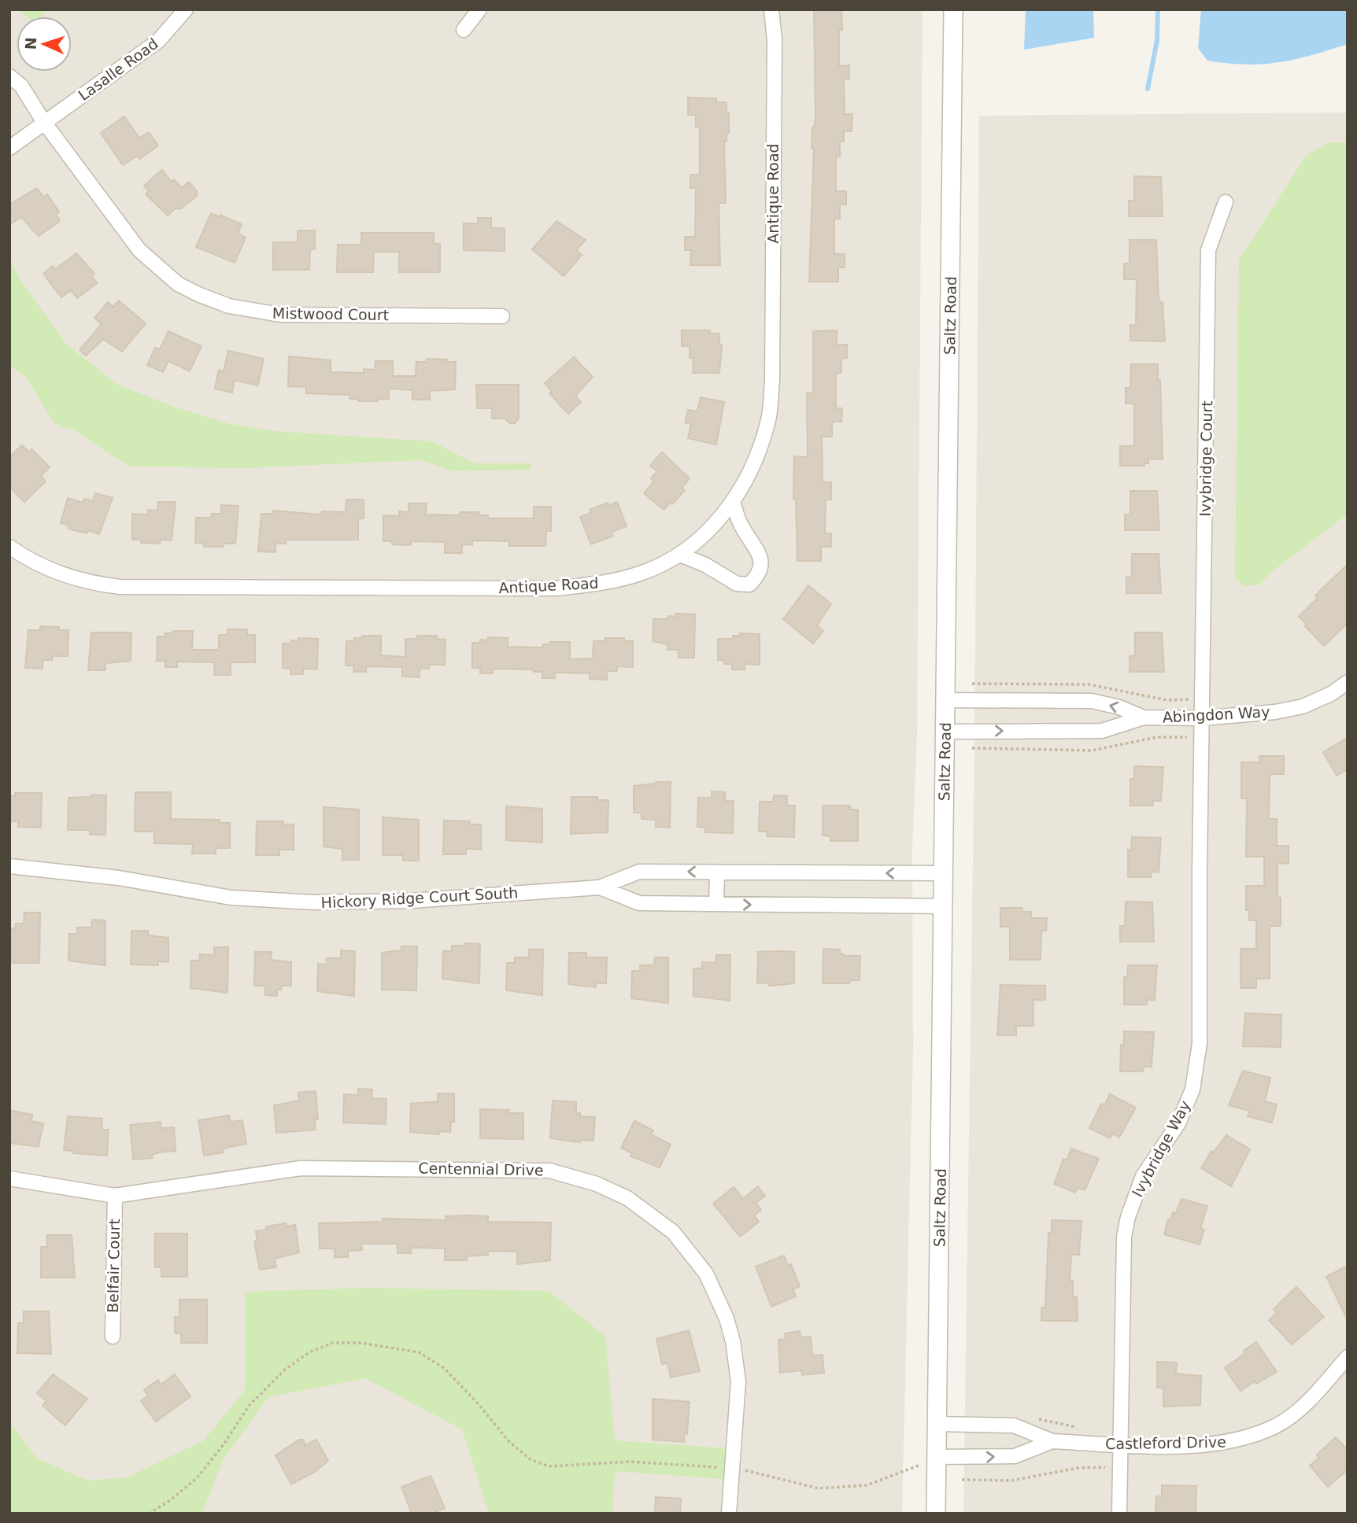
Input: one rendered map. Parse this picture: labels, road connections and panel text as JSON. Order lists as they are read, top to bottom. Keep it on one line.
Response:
{"streets":{"street":["Lasalle Road","Antique Road","Mistwood Court","Saltz Road","Ivybridge Court","Abingdon Way","Hickory Ridge Court South","Ivybridge Way","Centennial Drive","Belfair Court","Castleford Drive"]},"crossings":[["Lasalle Road","Mistwood Court"],["Saltz Road","Hickory Ridge Court South"],["Saltz Road","Castleford Drive"],["Ivybridge Court","Abingdon Way"],["Ivybridge Court","Ivybridge Way"],["Abingdon Way","Ivybridge Way"],["Ivybridge Way","Castleford Drive"],["Centennial Drive","Belfair Court"]],"north":"left"}
